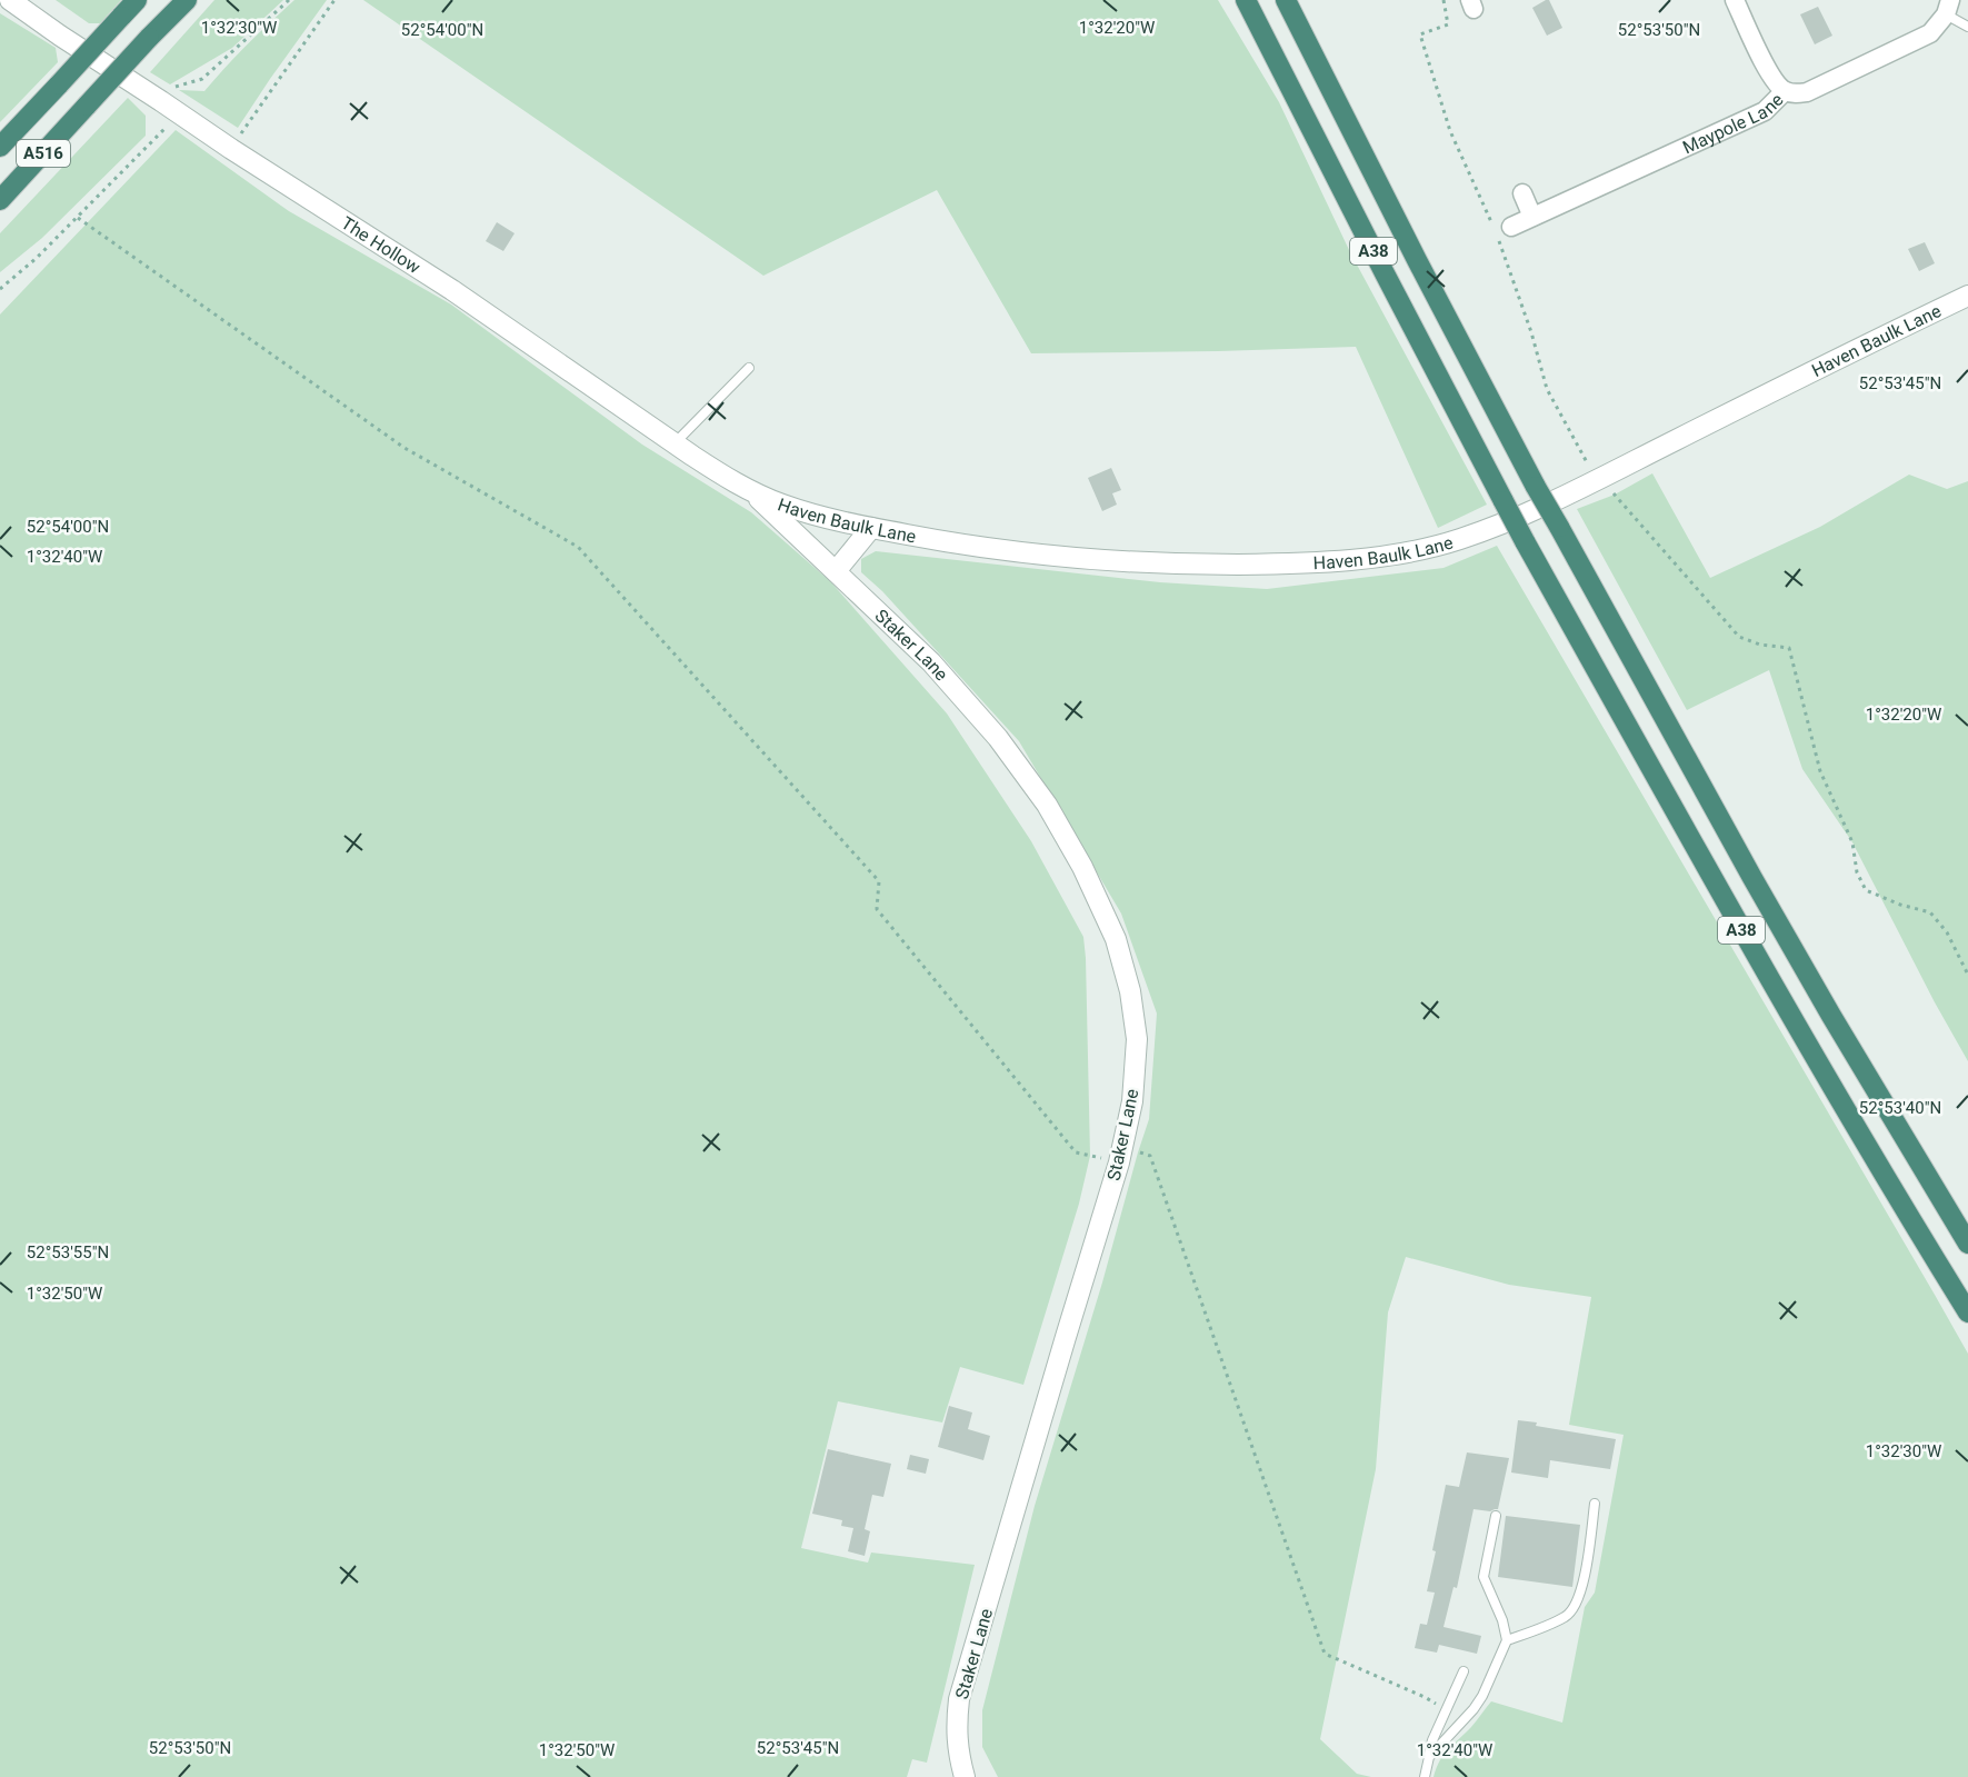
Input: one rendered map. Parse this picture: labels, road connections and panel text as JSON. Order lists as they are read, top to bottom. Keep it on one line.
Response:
{"streets":{"highway":["A516","A38"],"street":["Maypole Lane","The Hollow","Haven Baulk Lane","Staker Lane"]},"crossings":[["The Hollow","Haven Baulk Lane"],["The Hollow","Staker Lane"],["Haven Baulk Lane","Staker Lane"]],"coordinates":["1°32'30\"W","1°32'20\"W","52°54'00\"N","52°53'50\"N","52°53'45\"N","1°32'40\"W","52°53'40\"N","52°53'55\"N","1°32'50\"W"]}
